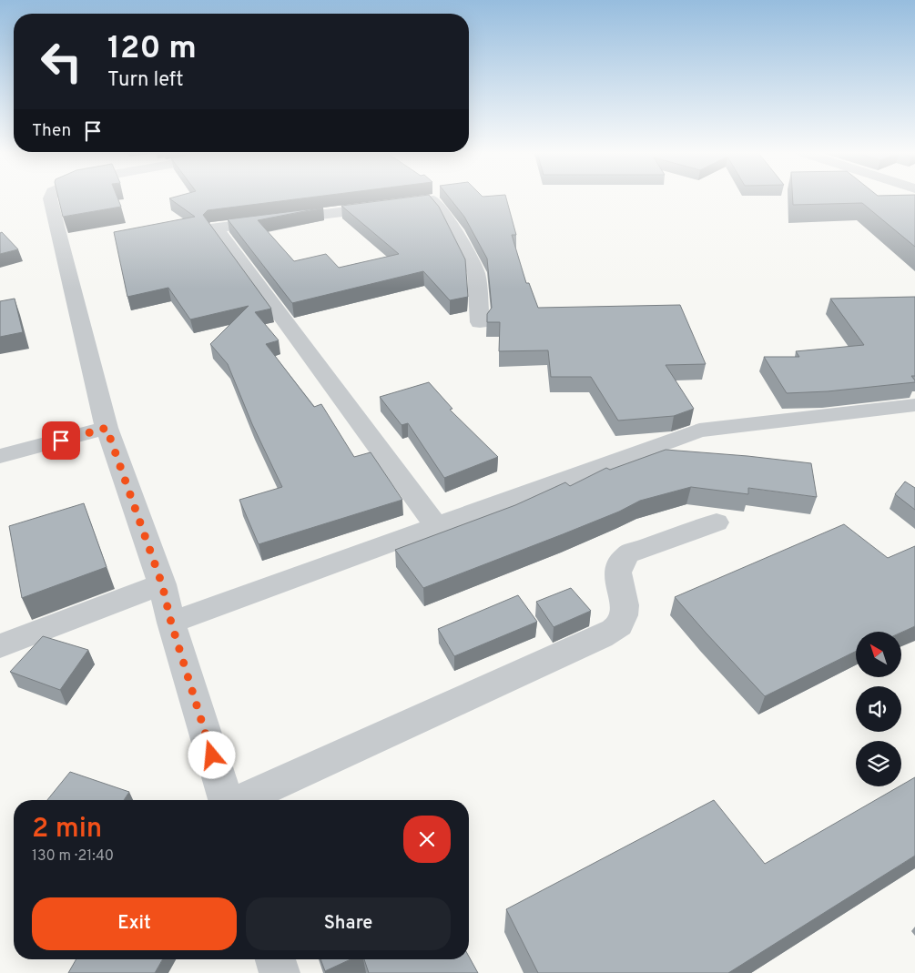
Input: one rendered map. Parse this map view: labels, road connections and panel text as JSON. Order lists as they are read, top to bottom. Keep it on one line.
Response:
{"north":"top left","page":{"turn":["120 m","Turn left"],"then":"Then","heading":["2 min","130 m · 21:40"],"buttons":["Exit","Share"]}}
